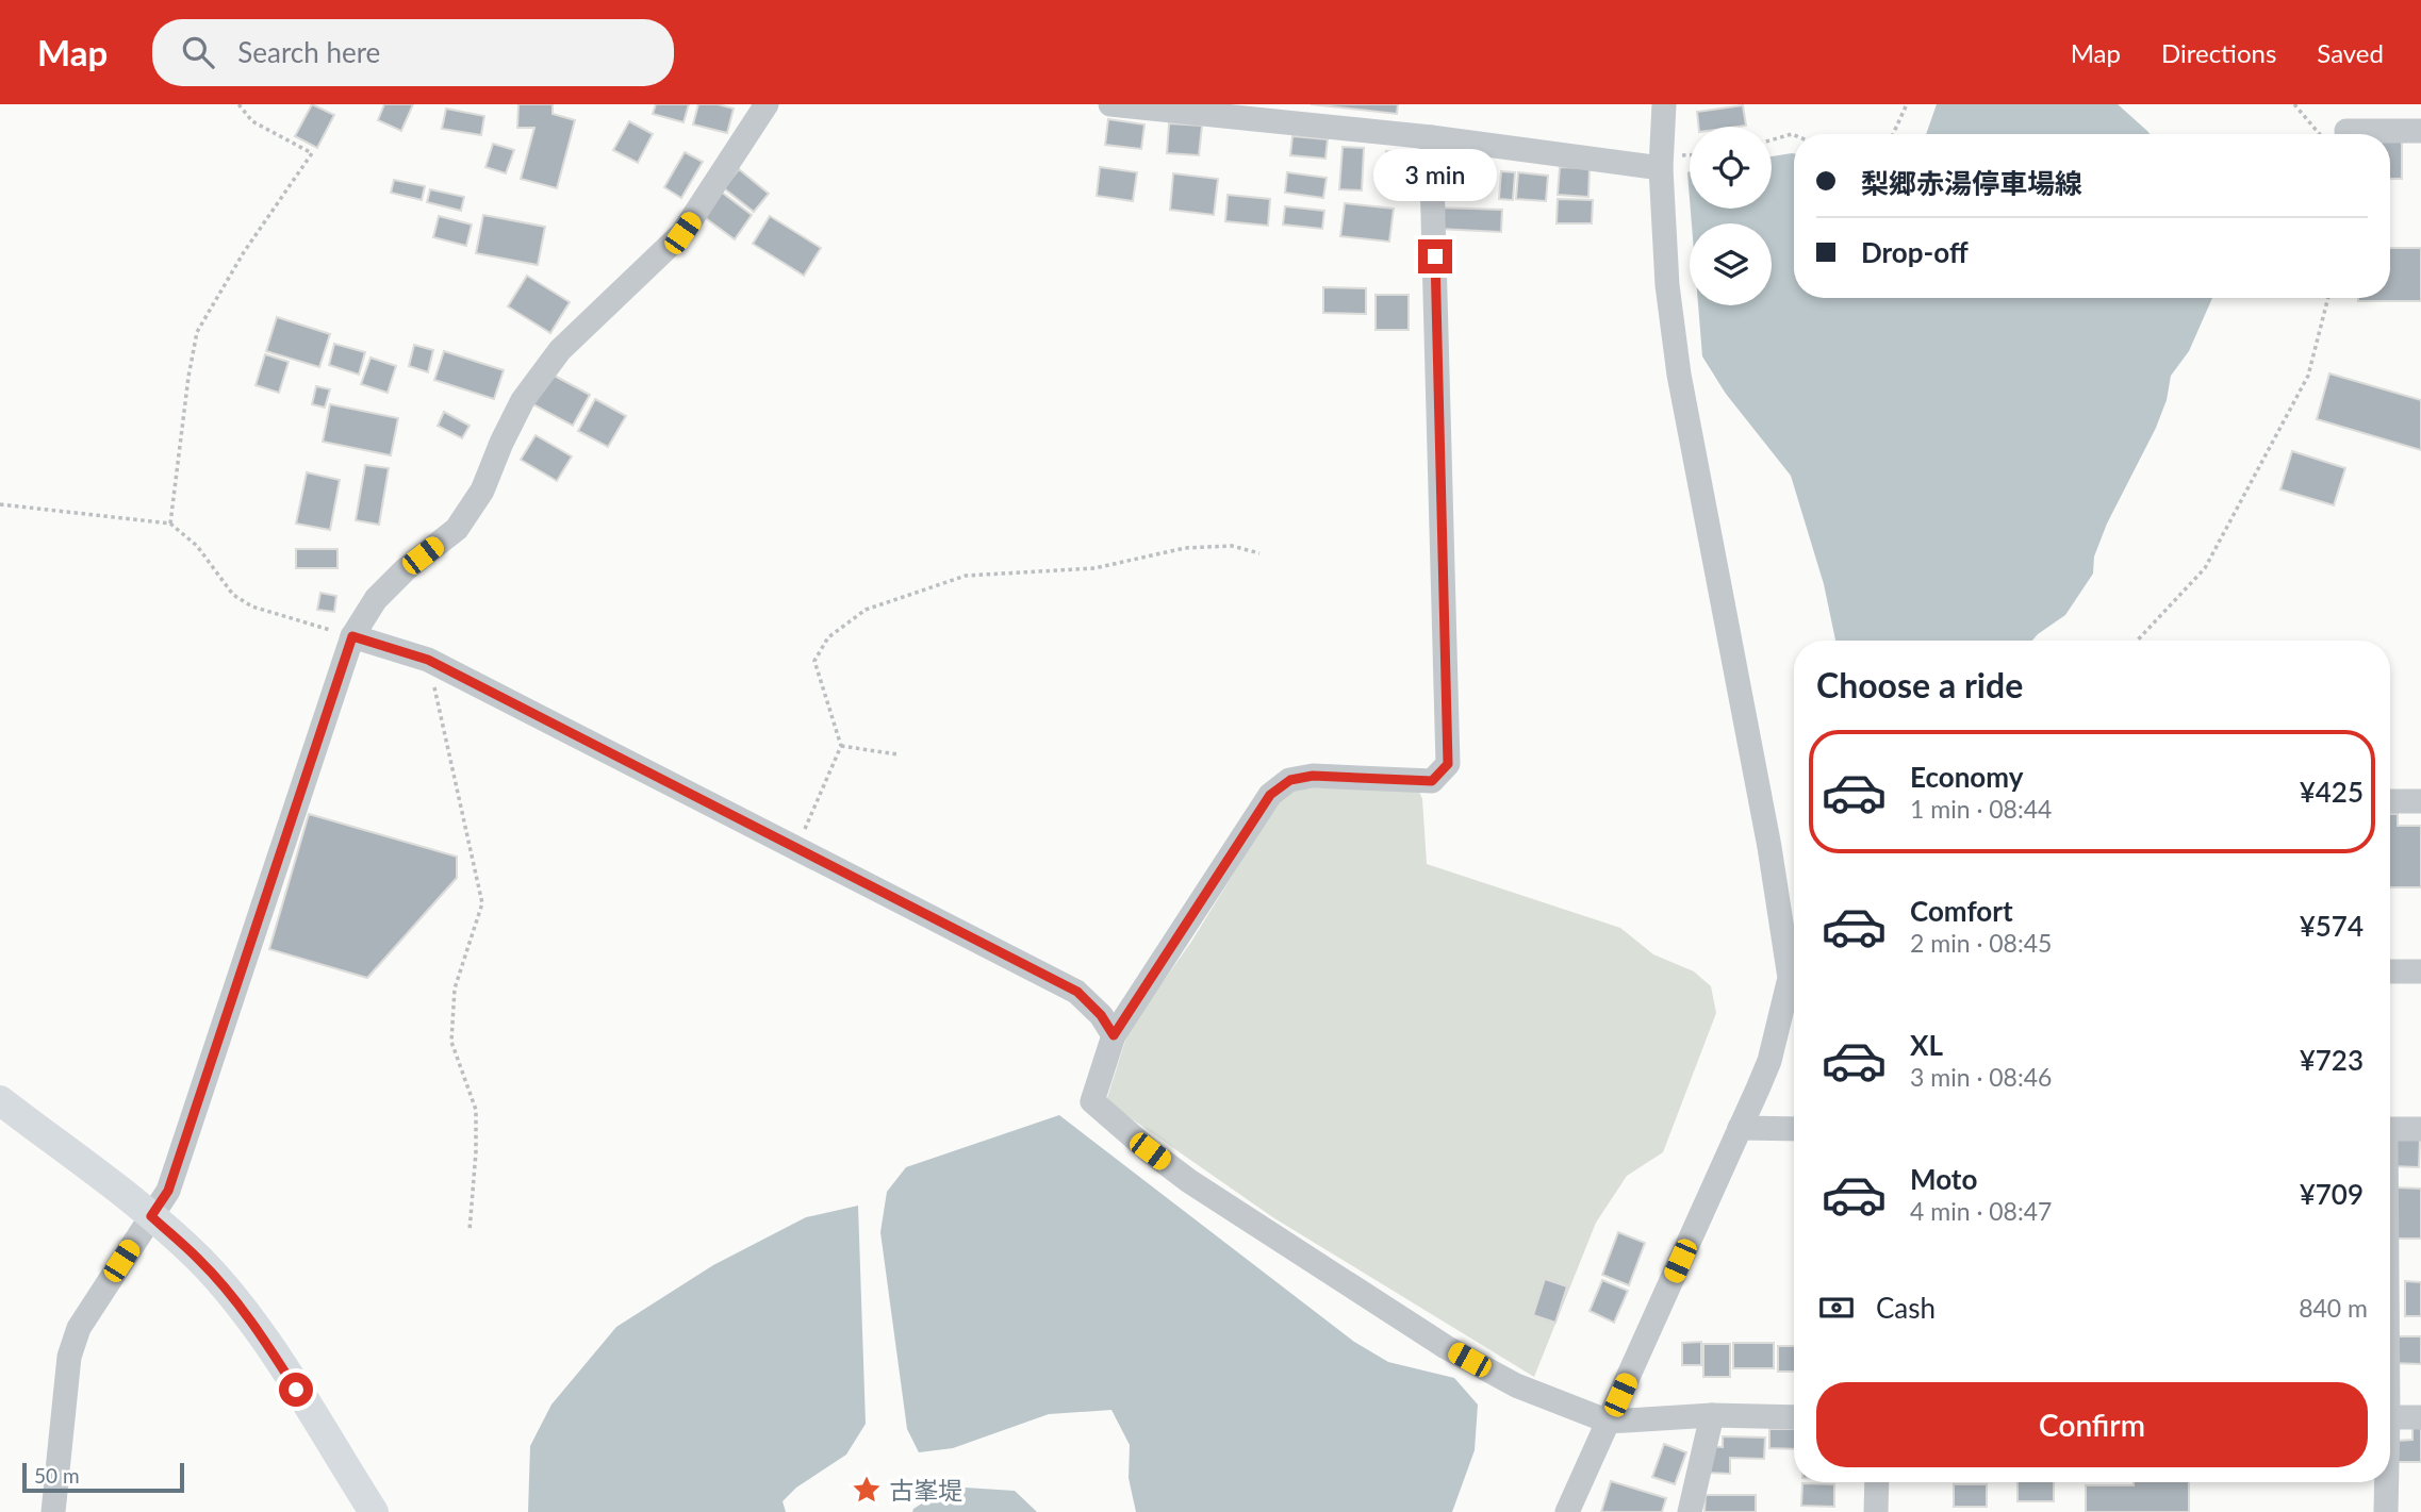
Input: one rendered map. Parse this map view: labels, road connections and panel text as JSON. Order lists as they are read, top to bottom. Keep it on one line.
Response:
{"places":{"place":["古峯堤"]},"scale_bar":"50 m","page":{"header":"Map","search":"Search here","nav":["Map","Directions","Saved"],"banner":["梨郷赤湯停車場線","Drop-off"],"bubble":"3 min","heading":"Choose a ride","list":[{"name":"Economy","note":"1 min · 08:44","value":"¥425"},{"name":"Comfort","note":"2 min · 08:45","value":"¥574"},{"name":"XL","note":"3 min · 08:46","value":"¥723"},{"name":"Moto","note":"4 min · 08:47","value":"¥709"}],"pay":["Cash","840 m"],"buttons":"Confirm","scale":"50 m"}}
